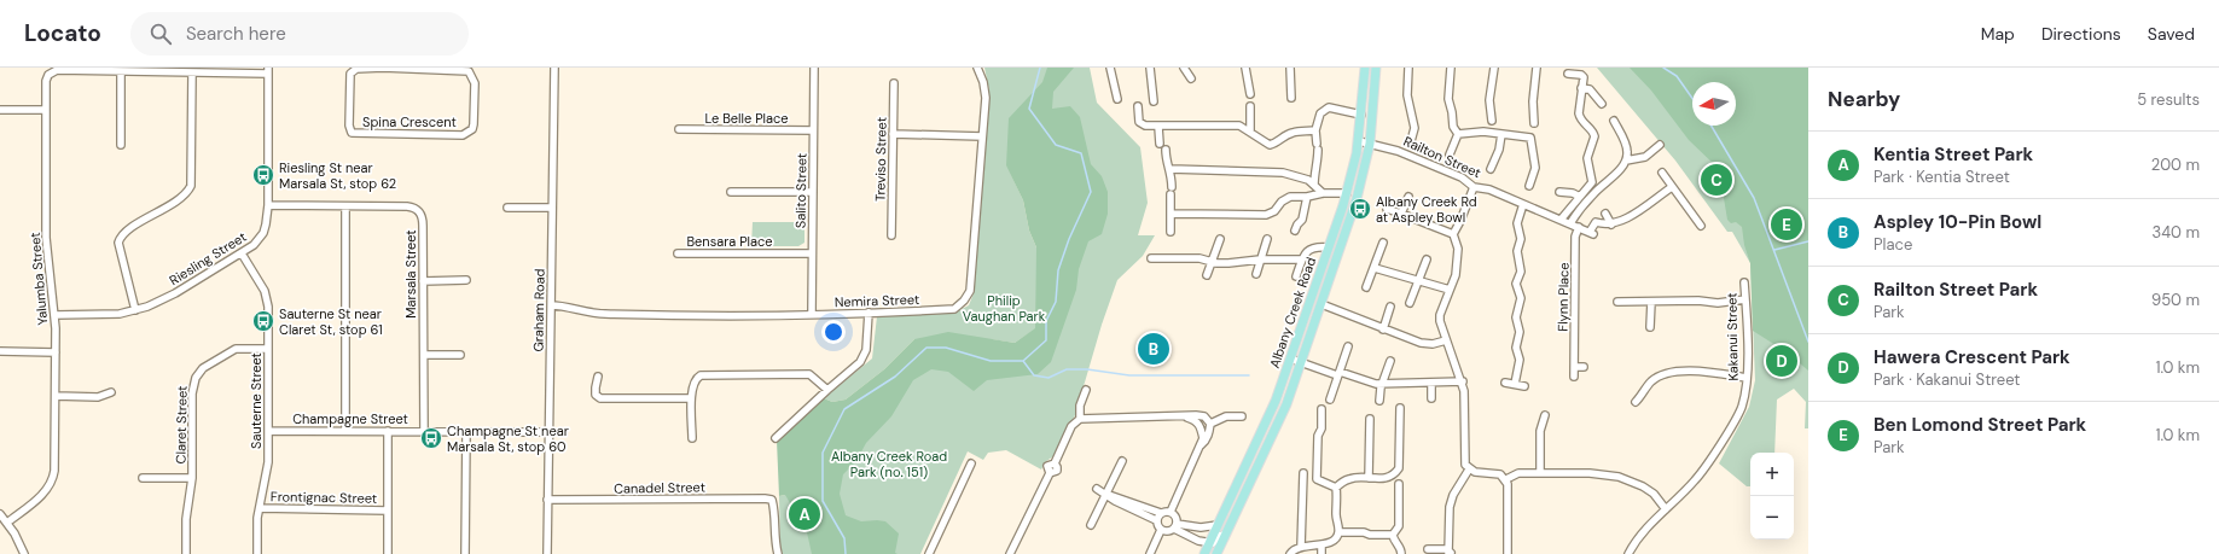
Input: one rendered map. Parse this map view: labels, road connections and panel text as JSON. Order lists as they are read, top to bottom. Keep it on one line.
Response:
{"streets":{"main road":["Albany Creek Road"],"street":["Le Belle Place","Spina Crescent","Railton Street","Treviso Street","Salito Street","Bensara Place","Riesling Street","Marsala Street","Yalumba Street","Flynn Place","Nemira Street","Graham Road","Kakanui Street","Sauterne Street","Champagne Street","Claret Street","Canadel Street","Frontignac Street"]},"crossings":[["Le Belle Place","Salito Street"],["Railton Street","Flynn Place"],["Railton Street","Albany Creek Road"],["Salito Street","Bensara Place"],["Salito Street","Nemira Street"],["Riesling Street","Marsala Street"],["Riesling Street","Yalumba Street"],["Riesling Street","Sauterne Street"],["Marsala Street","Champagne Street"],["Nemira Street","Graham Road"],["Graham Road","Champagne Street"],["Graham Road","Canadel Street"],["Sauterne Street","Champagne Street"],["Sauterne Street","Claret Street"],["Sauterne Street","Frontignac Street"]],"parks":["Philip Vaughan Park","Albany Creek Road Park (no. 151)"],"places":{"bus stop":["Riesling St near Marsala St, stop 62","Albany Creek Rd at Aspley Bowl","Sauterne St near Claret St, stop 61","Champagne St near Marsala St, stop 60"]},"north":"left","page":{"header":"Locato","search":"Search here","nav":["Map","Directions","Saved"],"heading":["Nearby","5 results"],"list":[{"mark":"A","name":"Kentia Street Park","note":"Park · Kentia Street","value":"200 m"},{"mark":"B","name":"Aspley 10-Pin Bowl","note":"Place","value":"340 m"},{"mark":"C","name":"Railton Street Park","note":"Park","value":"950 m"},{"mark":"D","name":"Hawera Crescent Park","note":"Park · Kakanui Street","value":"1.0 km"},{"mark":"E","name":"Ben Lomond Street Park","note":"Park","value":"1.0 km"}],"pins":["C","E","B","D","A"],"map_buttons":["+","−"]}}
